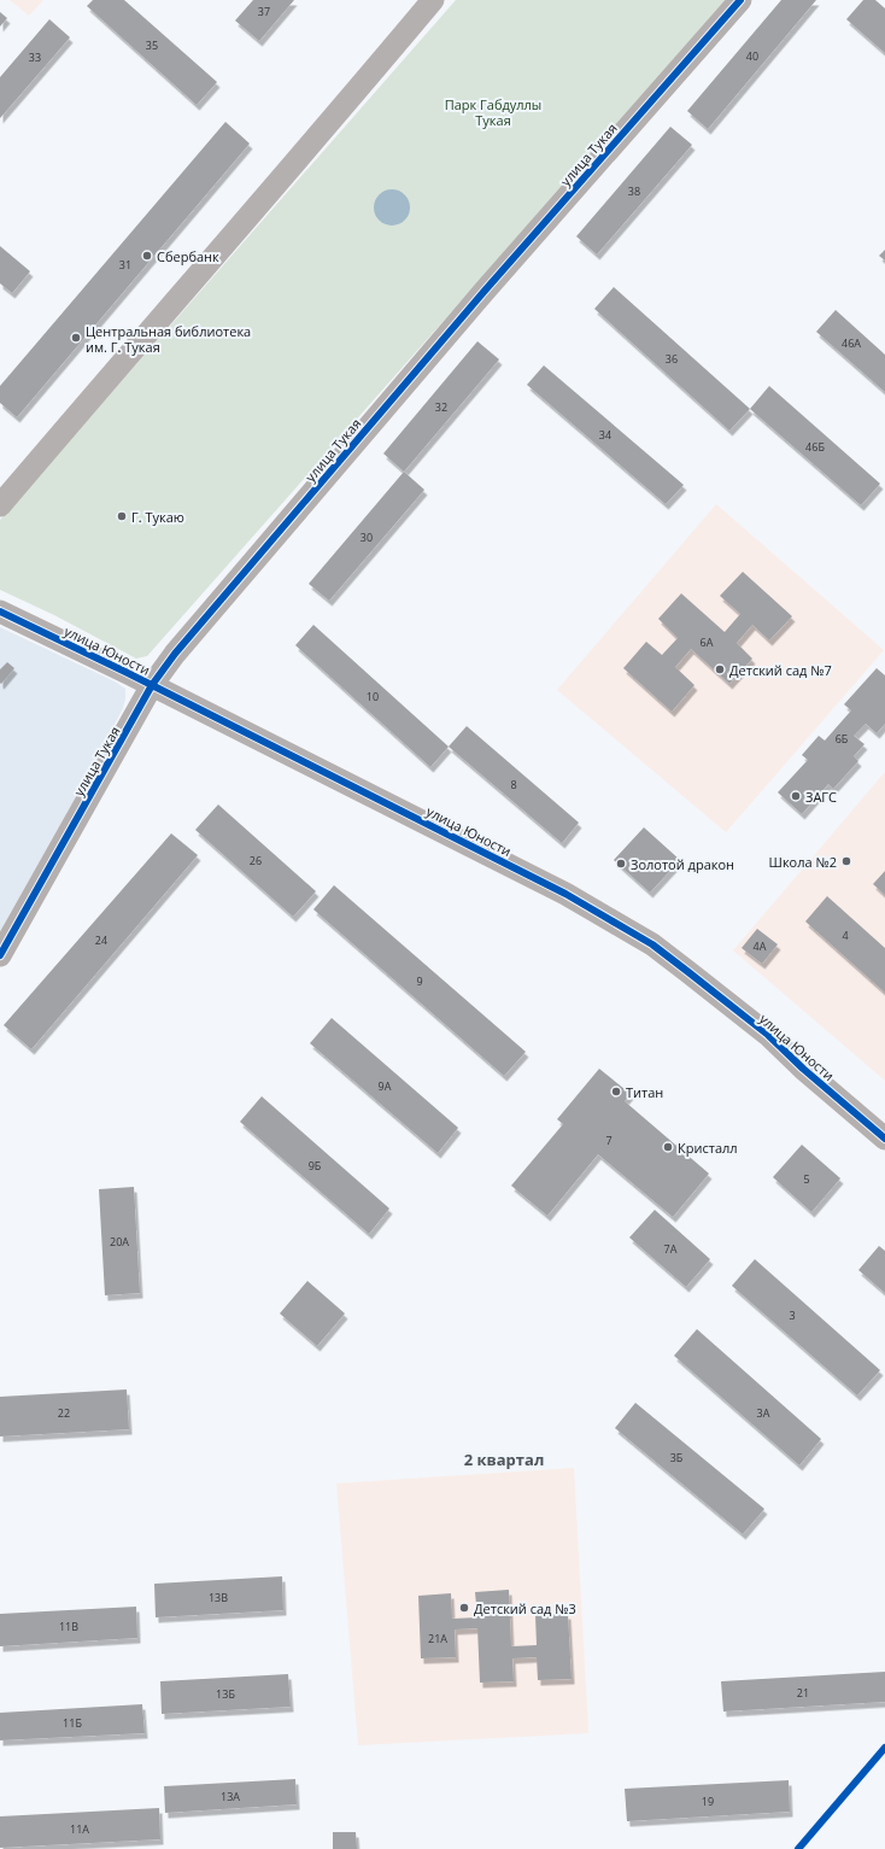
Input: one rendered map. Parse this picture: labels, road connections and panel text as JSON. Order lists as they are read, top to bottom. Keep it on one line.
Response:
{"streets":{"street":["улица Тукая","улица Юности"]},"crossings":[["улица Тукая","улица Юности"]],"districts":["2 квартал"],"parks":["Парк Габдуллы Тукая"],"places":["Сбербанк","Центральная библиотека им. Г. Тукая","Г. Тукаю","Детский сад №7","ЗАГС","Школа №2","Золотой дракон","Титан","Кристалл","Детский сад №3"],"house_numbers":["37","35","40","33","38","31","46А","36","32","34","46Б","30","6А","10","6Б","8","26","4","24","4А","9","9А","7","9Б","5","20А","7А","3","22","3А","3Б","13В","11В","21А","21","13Б","11Б","13А","19","11А"]}
